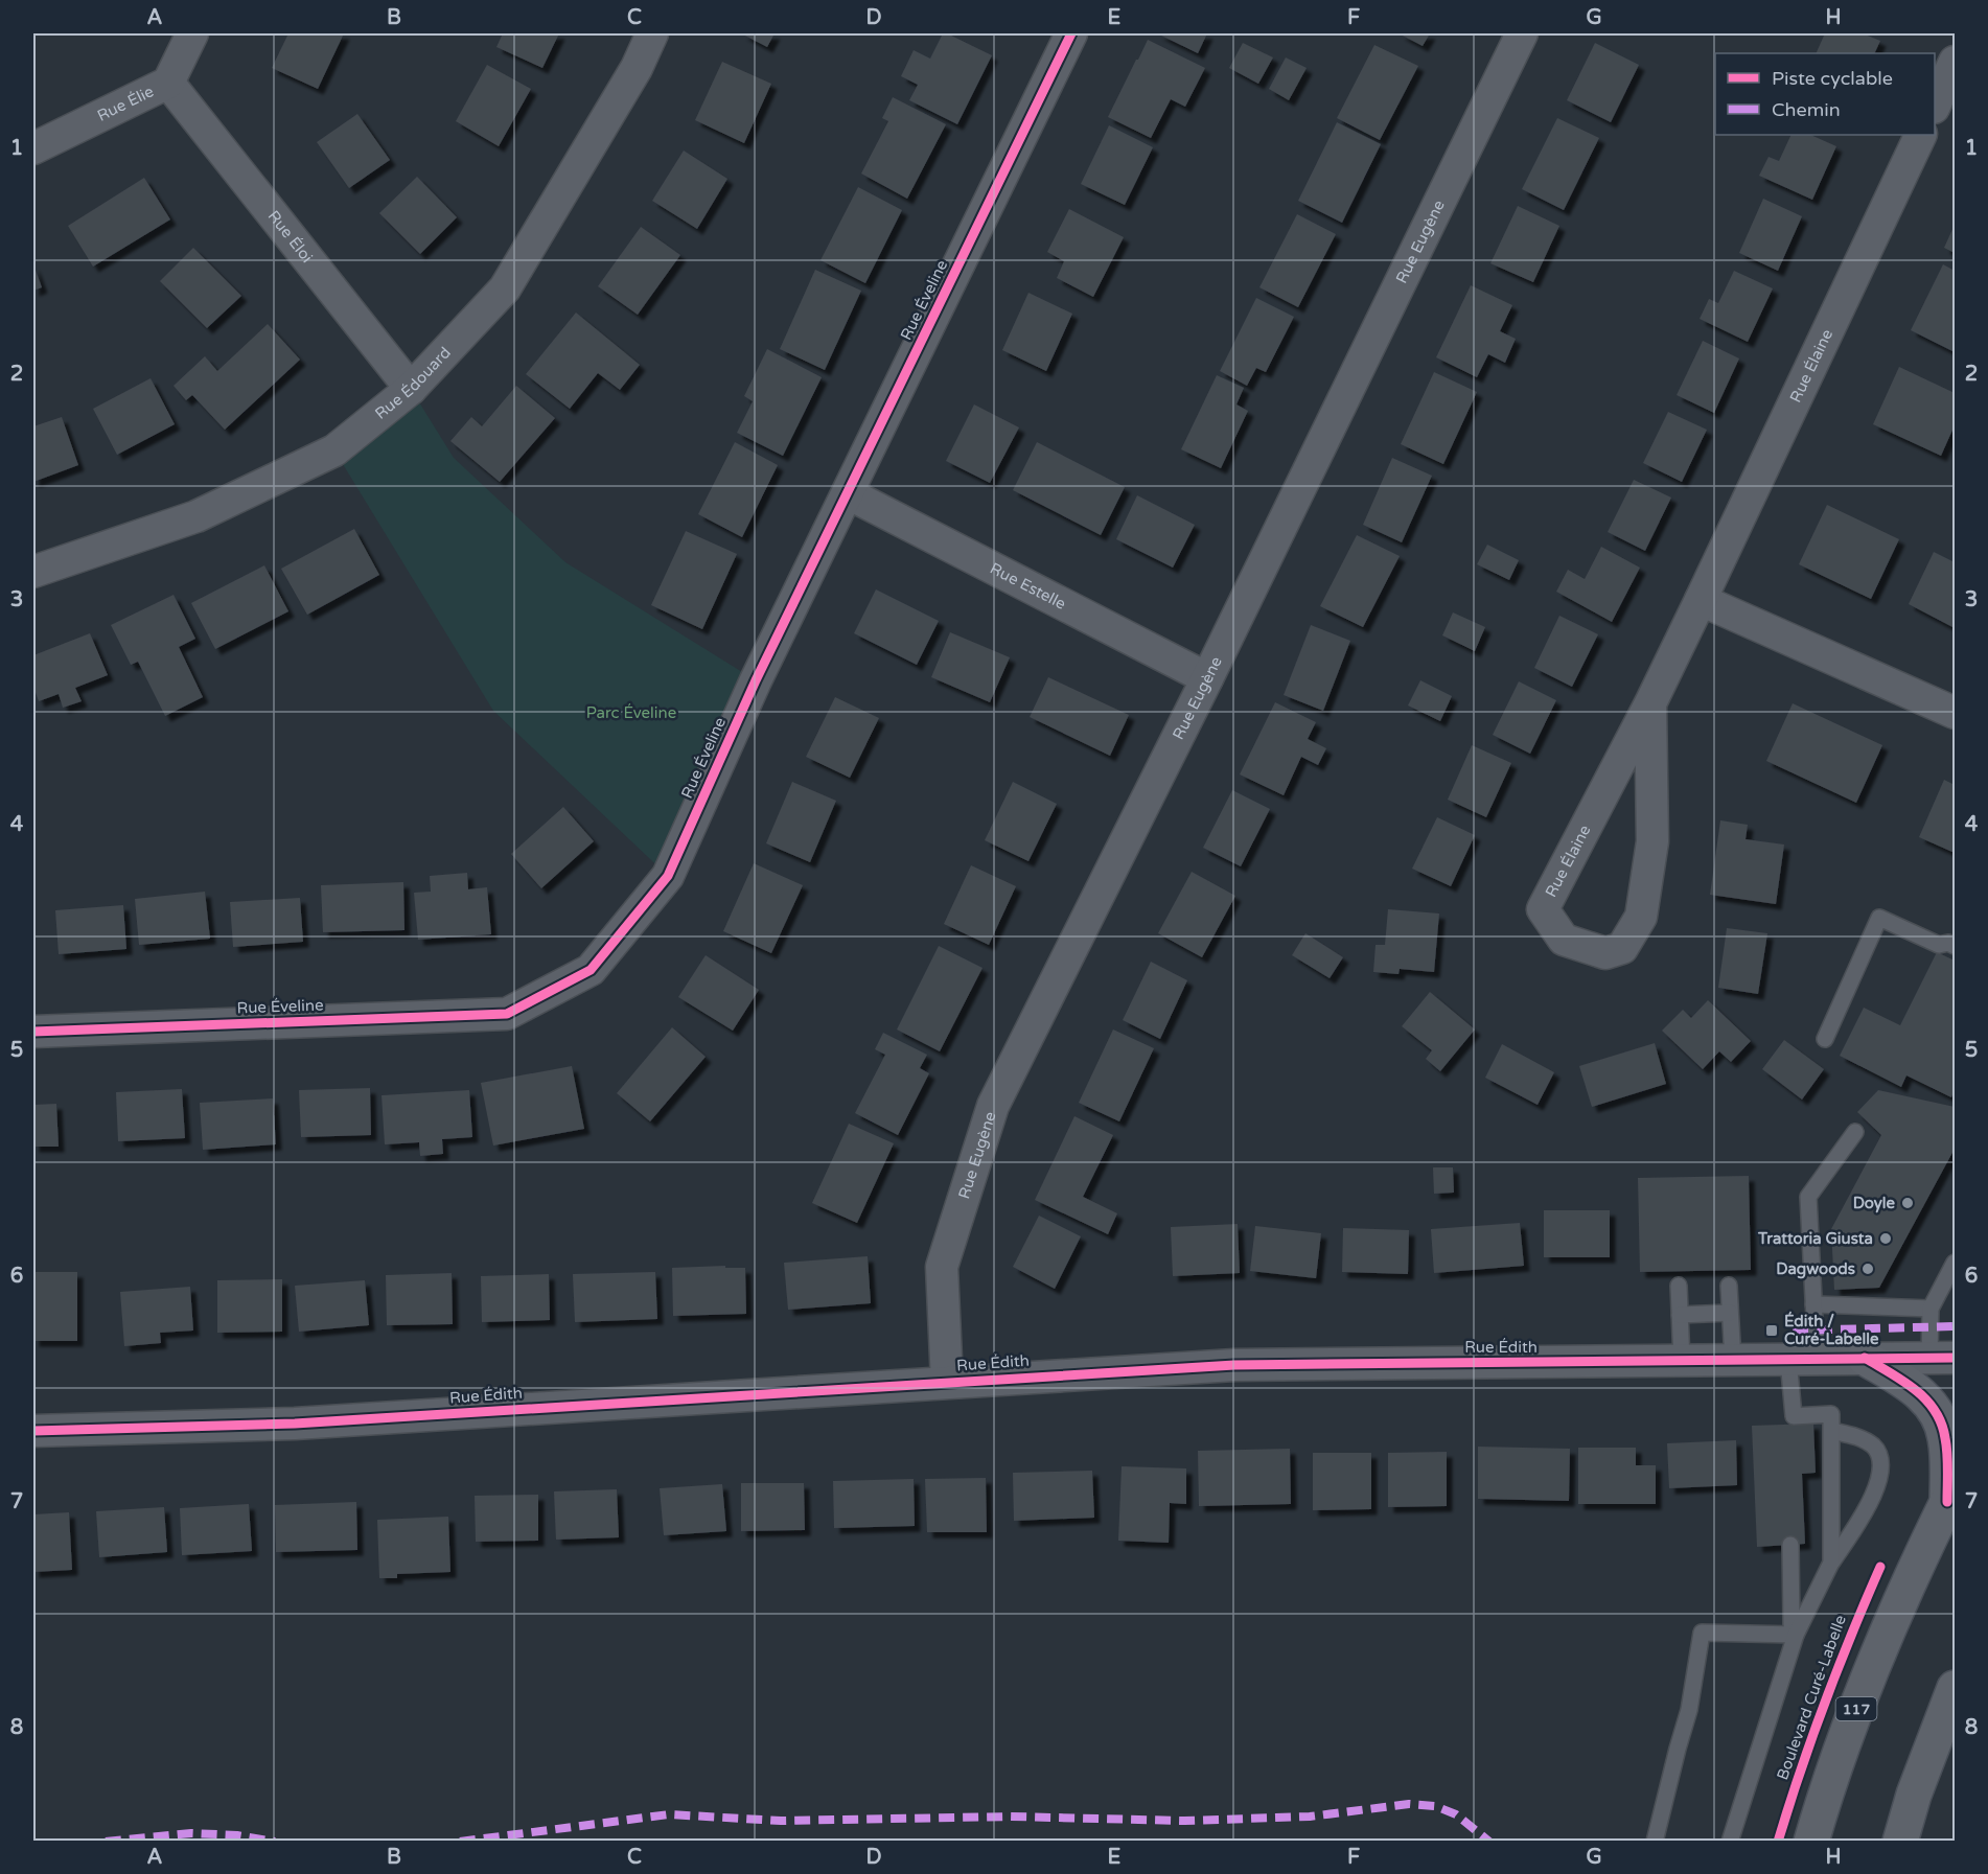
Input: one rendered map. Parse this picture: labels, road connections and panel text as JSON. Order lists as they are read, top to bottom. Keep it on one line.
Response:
{"streets":{"main road":["117"],"street":["Rue Élie","Rue Éloi","Rue Eugène","Rue Éveline","Rue Élaine","Rue Édouard","Rue Estelle","Rue Édith"],"cycle path":["Boulevard Curé-Labelle"]},"crossings":[["Rue Élie","Rue Éloi"],["Rue Éloi","Rue Édouard"],["Rue Eugène","Rue Estelle"],["Rue Eugène","Rue Édith"],["Rue Éveline","Rue Estelle"]],"parks":["Parc Éveline"],"places":{"other":["Doyle","Trattoria Giusta","Dagwoods"],"transit":["Édith / Curé-Labelle"]},"legend":["Piste cyclable","Chemin"],"grid":{"columns":["A","B","C","D","E","F","G","H"],"rows":["1","2","3","4","5","6","7","8"]}}
